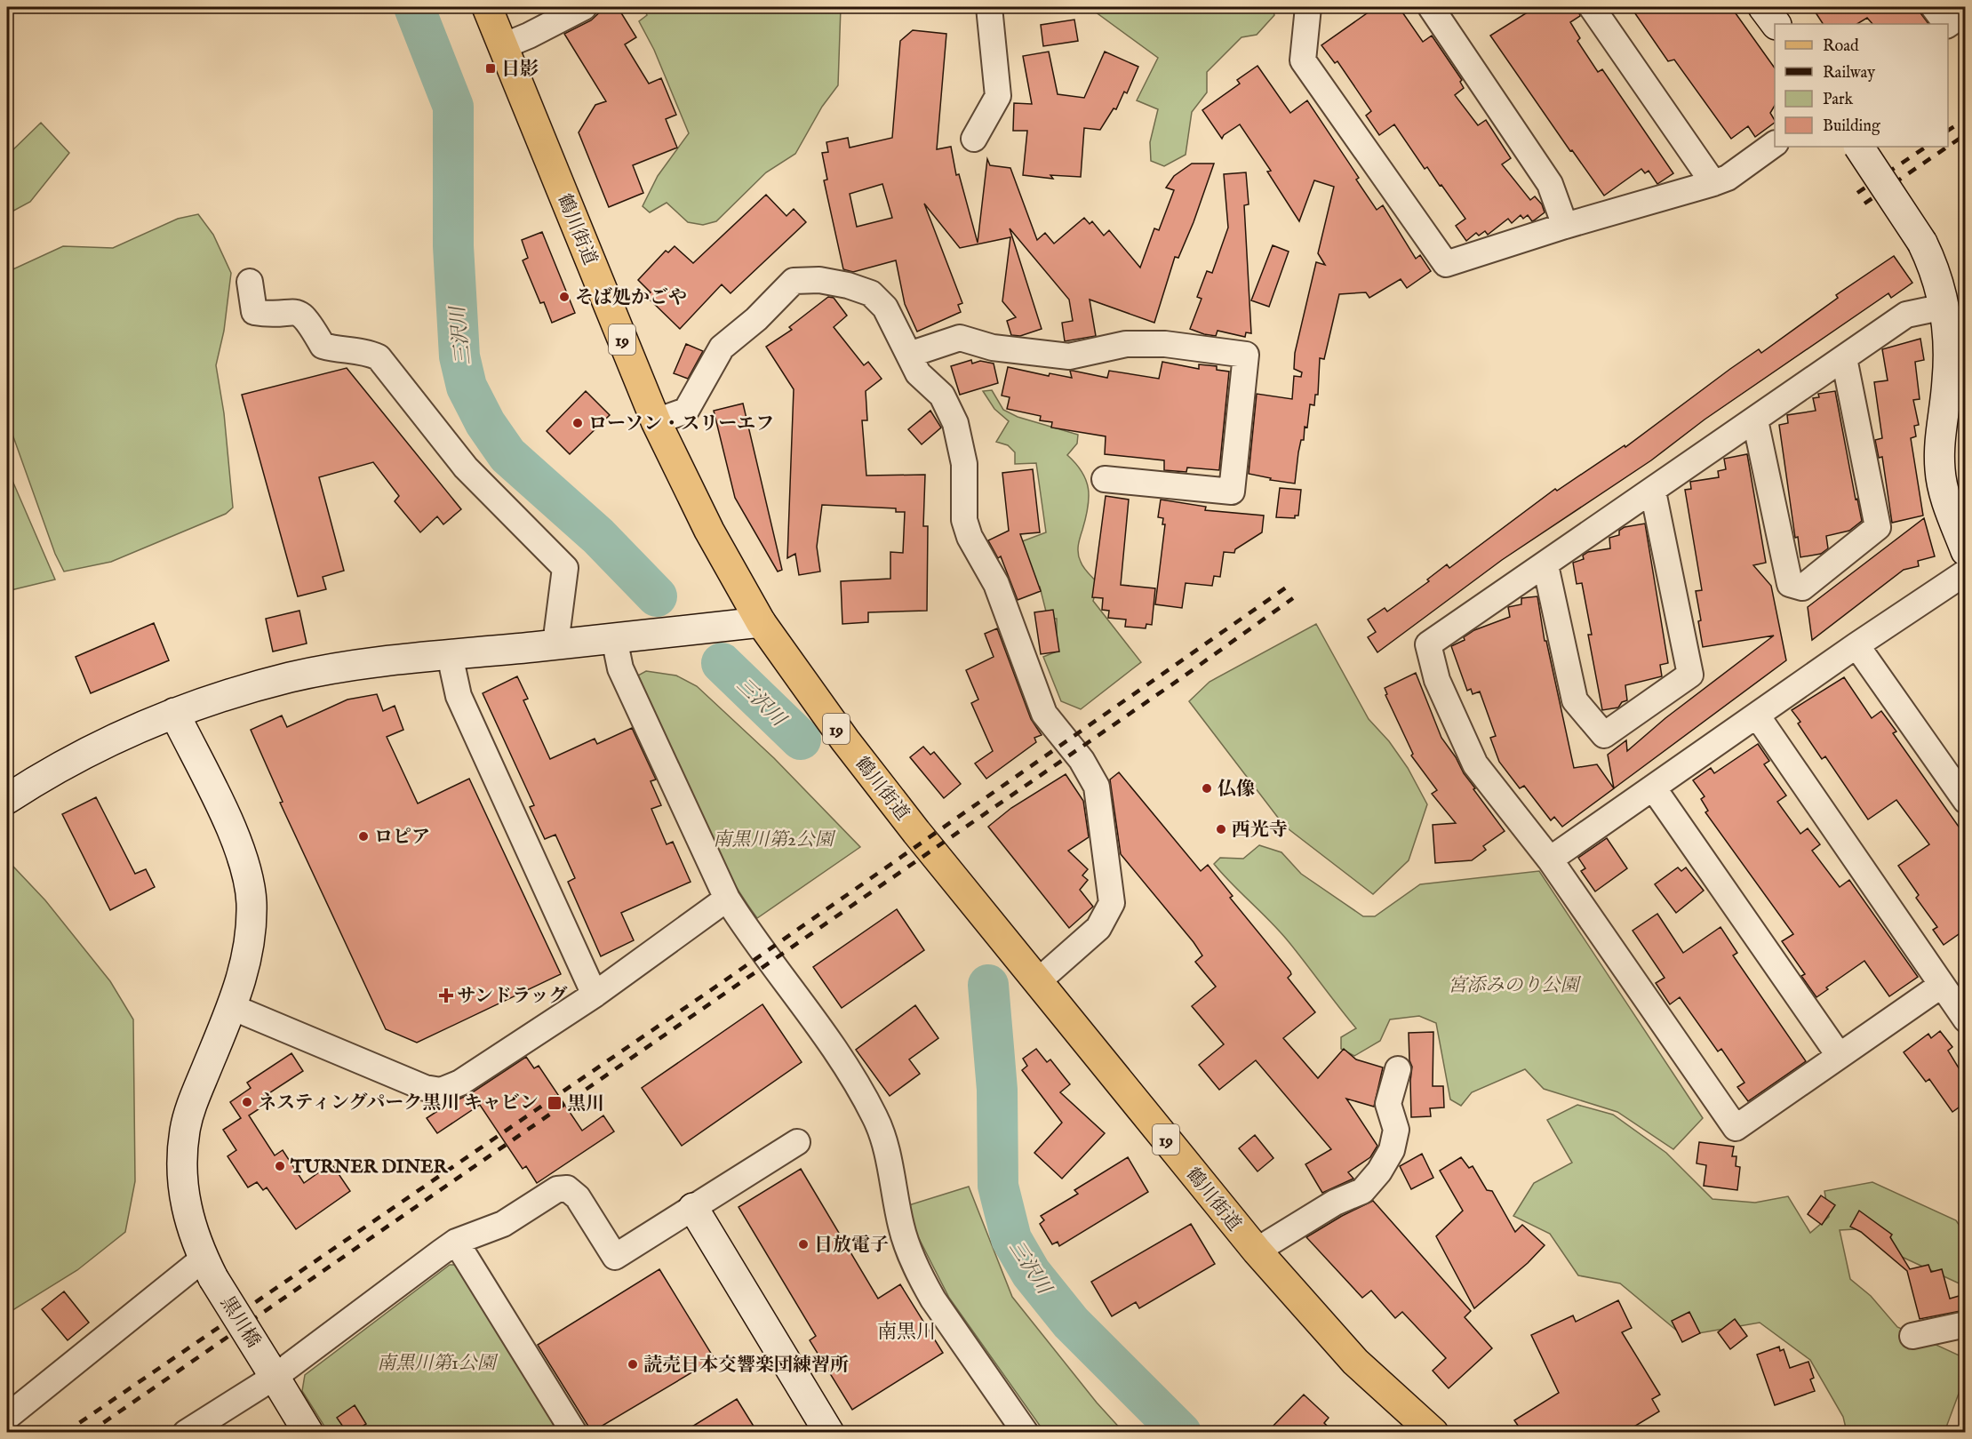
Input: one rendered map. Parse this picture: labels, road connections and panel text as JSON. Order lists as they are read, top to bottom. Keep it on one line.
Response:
{"streets":{"main road":["鶴川街道","19"],"street":["黒川橋"]},"districts":["南黒川"],"water":["三沢川"],"parks":["南黒川第2公園","宮添みのり公園","南黒川第1公園"],"places":{"transit":["日影","黒川"],"other":["そば処かごや","ローソン・スリーエフ","仏像","西光寺","ロピア","ネスティングパーク黒川 キャビン","TURNER DINER","日放電子","読売日本交響楽団練習所"],"health":["サンドラッグ"]},"legend":["Road","Railway","Park","Building"]}
